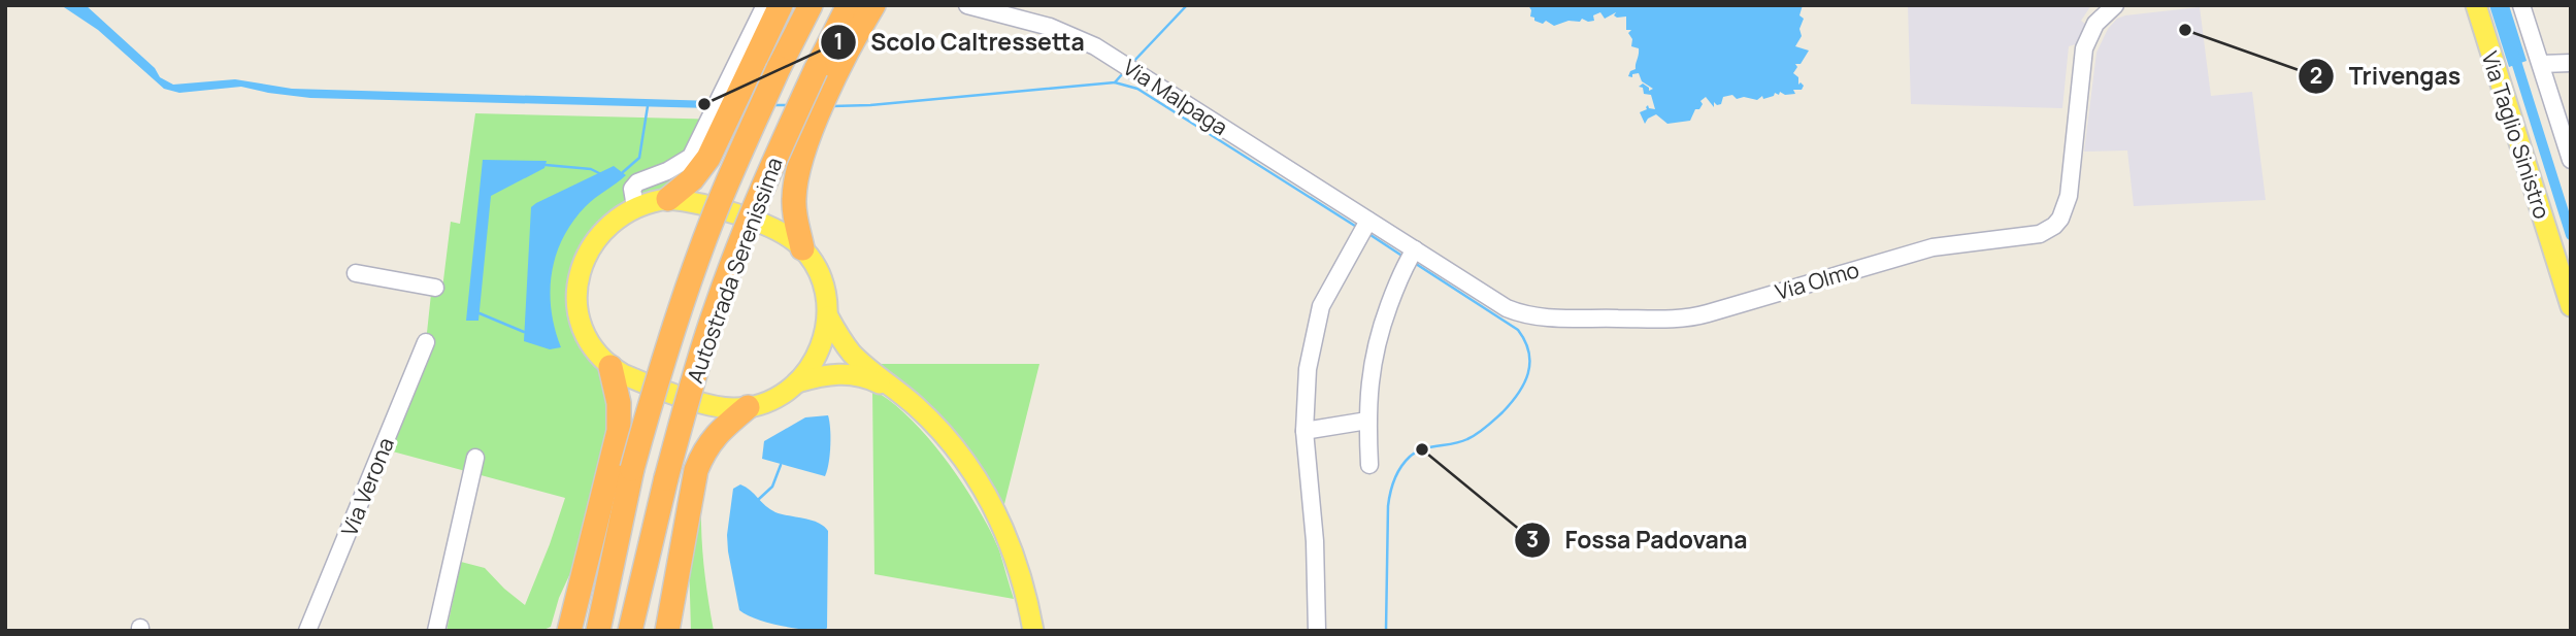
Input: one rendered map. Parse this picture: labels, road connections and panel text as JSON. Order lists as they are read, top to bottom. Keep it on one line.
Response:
{"streets":{"highway":["Autostrada Serenissima"],"main road":["Via Taglio Sinistro"],"street":["Via Malpaga","Via Olmo","Via Verona"]},"crossings":[["Via Malpaga","Via Olmo"]],"places":["Trivengas","Scolo Caltressetta","Fossa Padovana"]}
